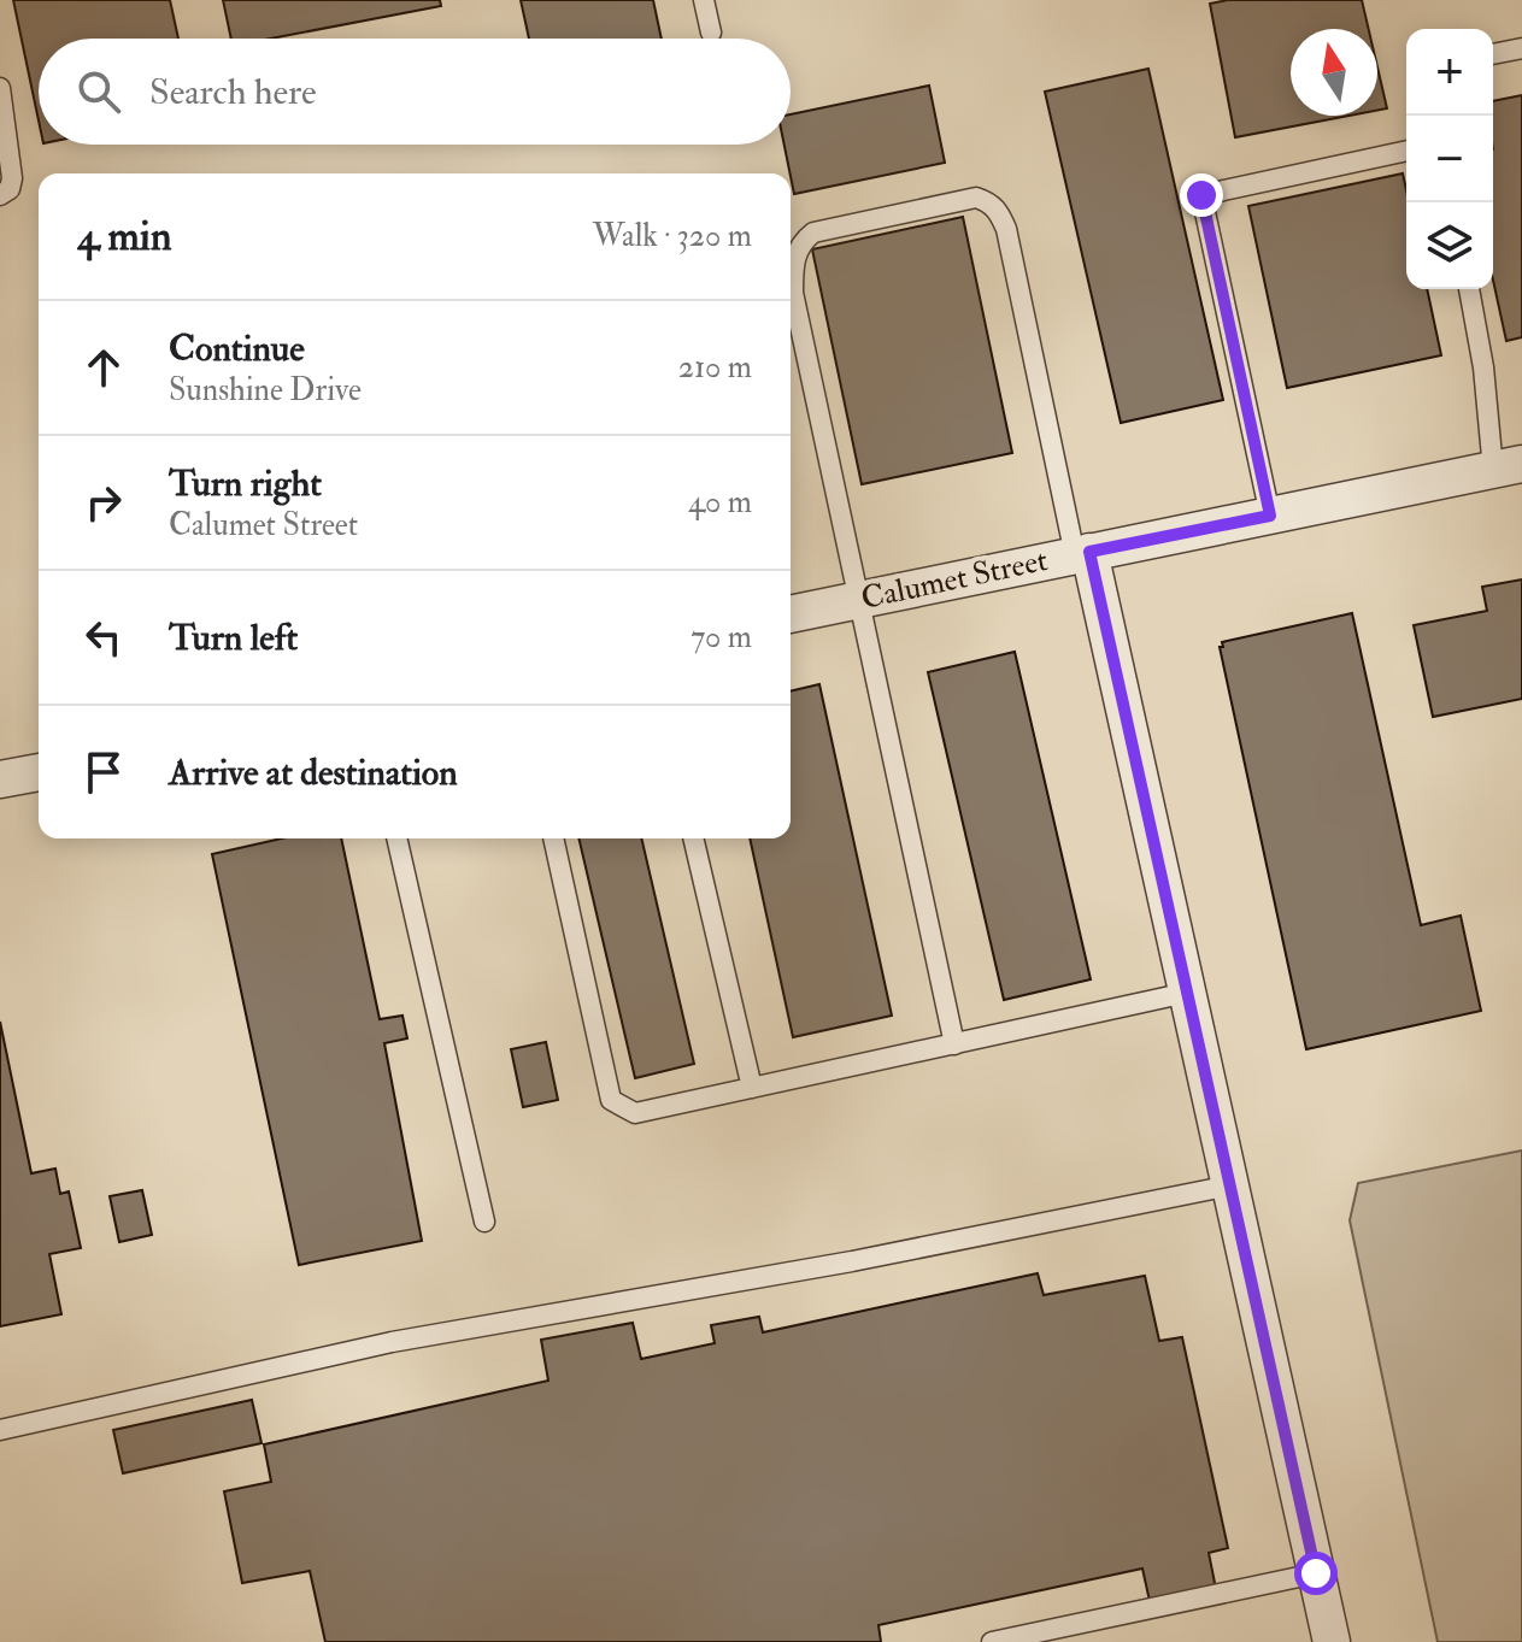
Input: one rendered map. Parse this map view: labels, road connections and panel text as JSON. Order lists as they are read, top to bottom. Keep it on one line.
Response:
{"streets":{"street":["Calumet Street"]},"north":"top","page":{"map_buttons":["+","−"],"search":"Search here","heading":["4 min","Walk · 320 m"],"list":[["Continue","Sunshine Drive","210 m"],["Turn right","Calumet Street","40 m"],["Turn left","70 m"],"Arrive at destination"]}}
